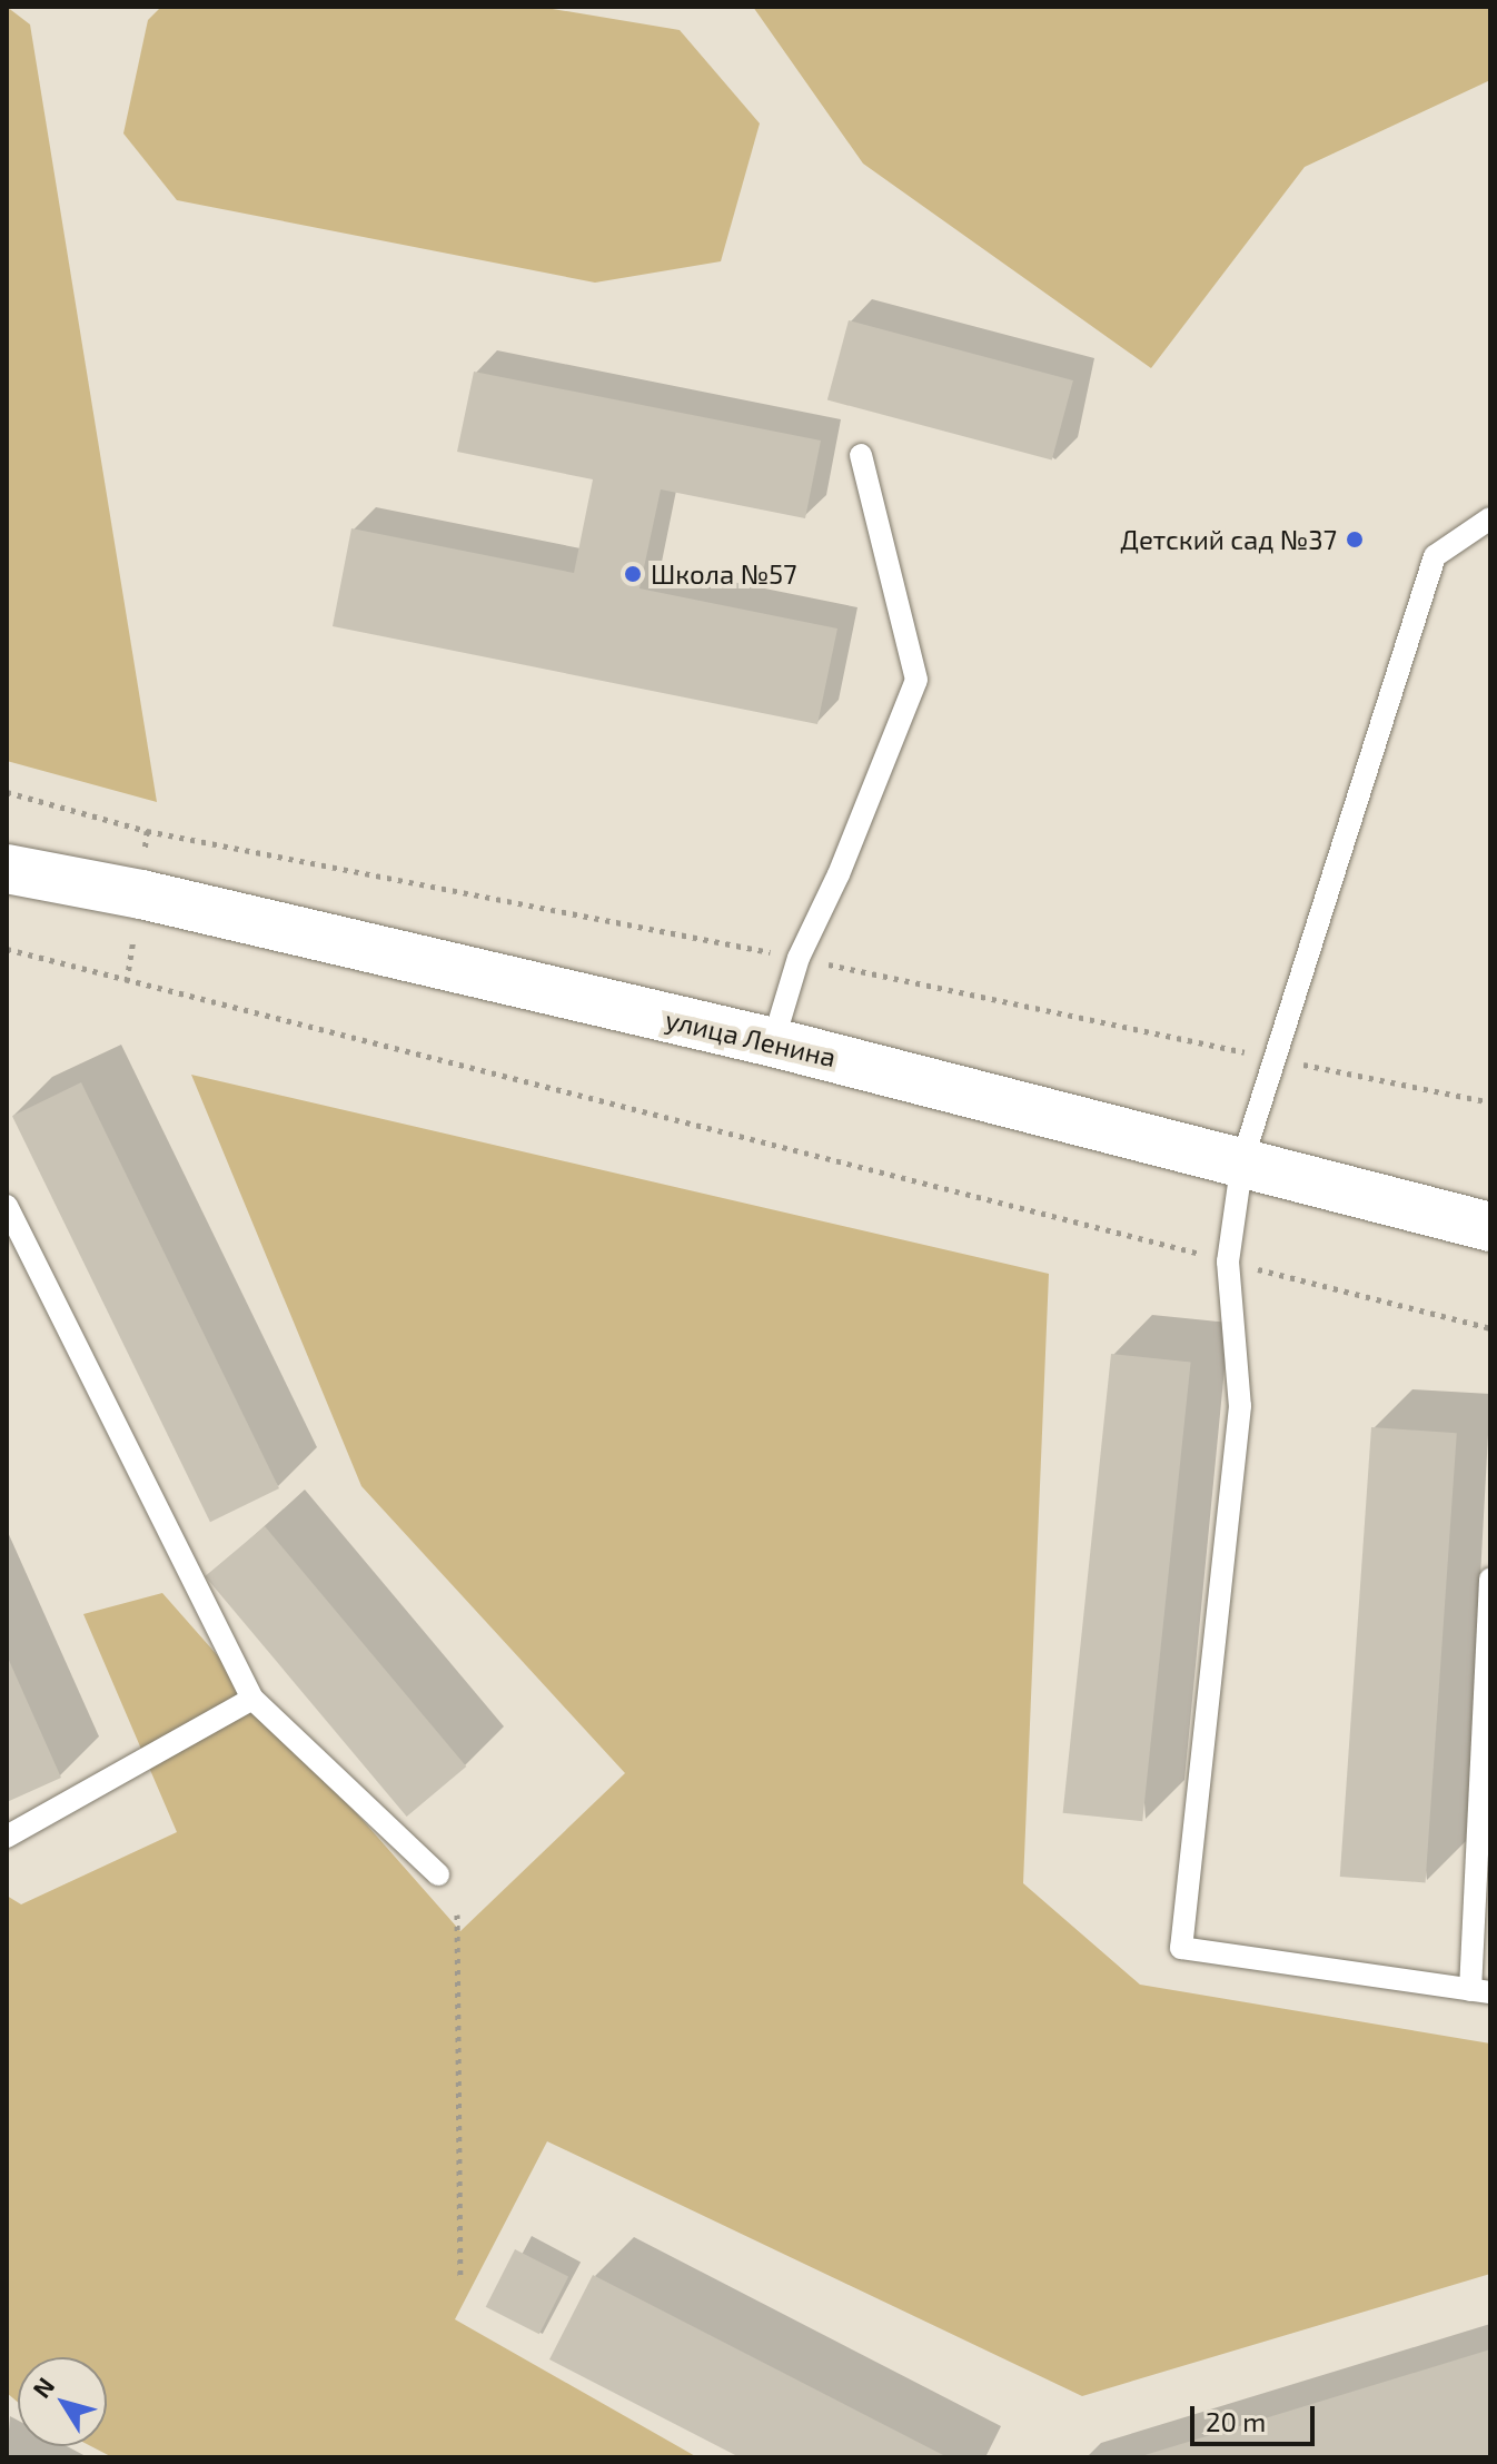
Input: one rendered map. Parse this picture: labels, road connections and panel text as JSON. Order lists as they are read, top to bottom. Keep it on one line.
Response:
{"streets":{"main road":["улица Ленина"]},"places":["Детский сад №37","Школа №57"],"scale_bar":"20 m","north":"top left"}
